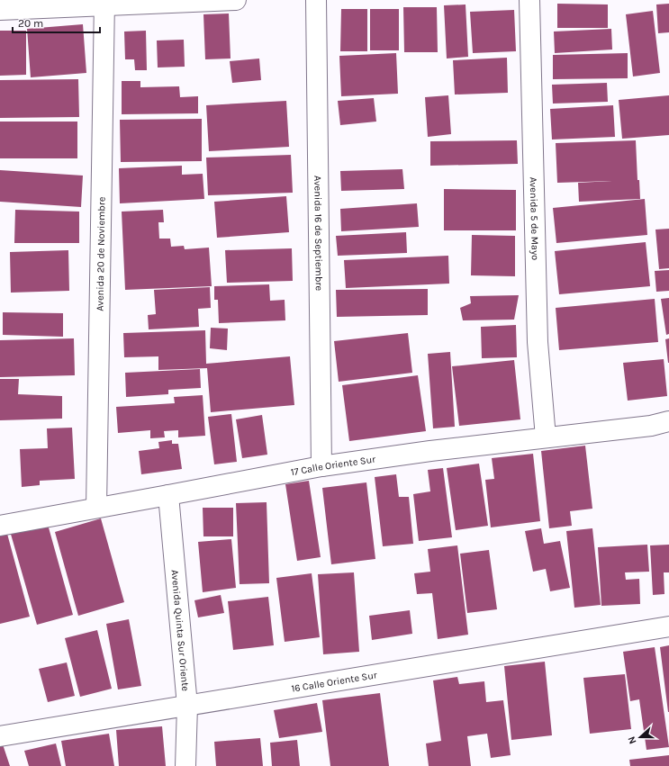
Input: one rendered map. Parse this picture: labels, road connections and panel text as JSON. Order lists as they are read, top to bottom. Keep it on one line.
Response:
{"streets":{"street":["Avenida 5 de Mayo","Avenida 16 de Septiembre","Avenida 20 de Noviembre","17 Calle Oriente Sur","Avenida Quinta Sur Oriente","16 Calle Oriente Sur"]},"crossings":[["Avenida 5 de Mayo","17 Calle Oriente Sur"],["Avenida 16 de Septiembre","17 Calle Oriente Sur"],["Avenida 20 de Noviembre","17 Calle Oriente Sur"],["17 Calle Oriente Sur","Avenida Quinta Sur Oriente"],["Avenida Quinta Sur Oriente","16 Calle Oriente Sur"]],"scale_bar":"20 m","north":"left"}
